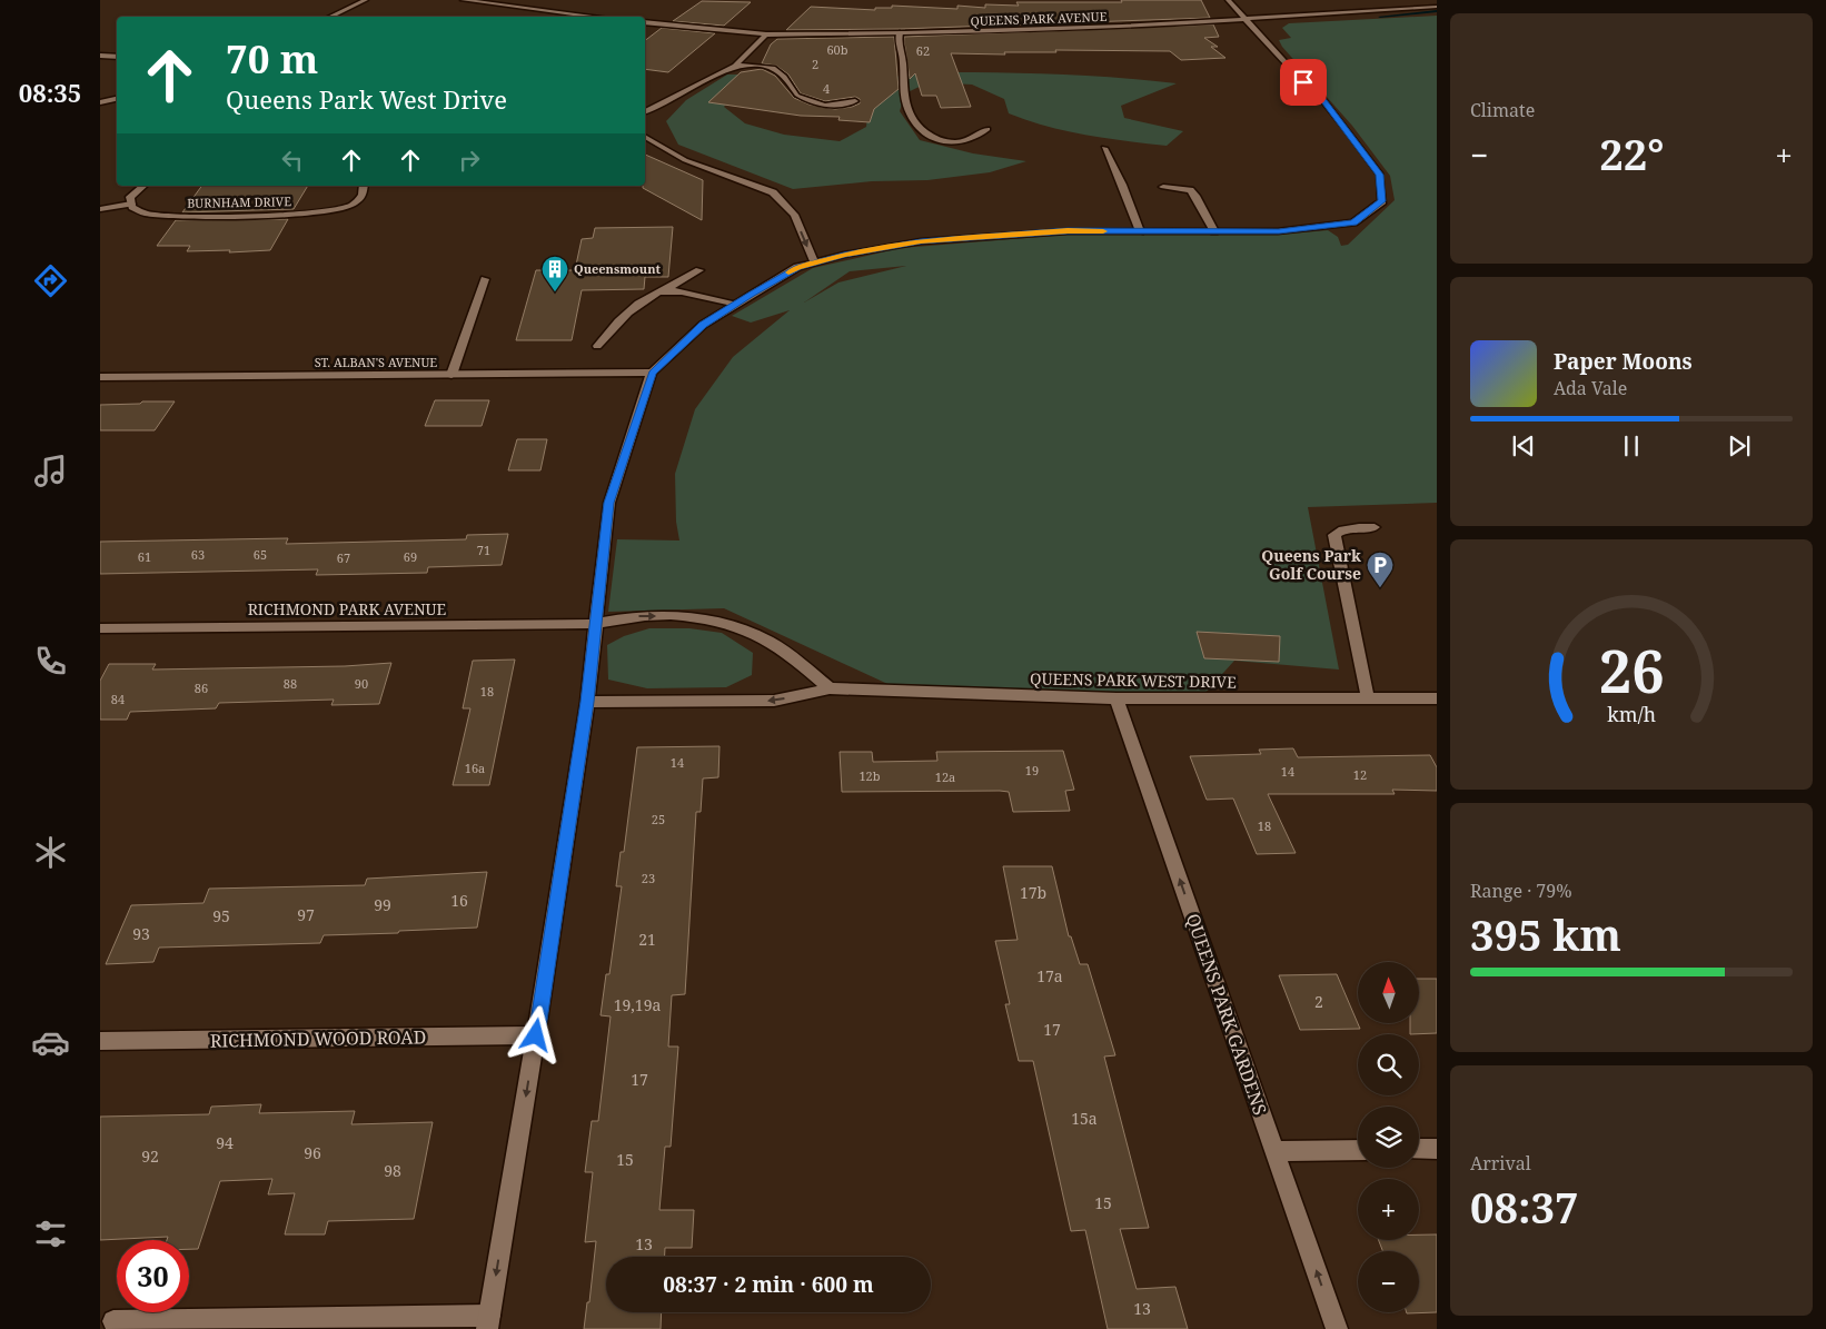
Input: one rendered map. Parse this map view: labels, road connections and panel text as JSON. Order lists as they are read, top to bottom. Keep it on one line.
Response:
{"streets":{"street":["QUEENS PARK AVENUE","BURNHAM DRIVE","ST. ALBAN'S AVENUE","RICHMOND PARK AVENUE","QUEENS PARK WEST DRIVE","QUEENS PARK GARDENS","RICHMOND WOOD ROAD"]},"crossings":[["QUEENS PARK WEST DRIVE","QUEENS PARK GARDENS"]],"one_way":["QUEENS PARK GARDENS"],"places":{"building":["Queensmount"],"parking":["Queens Park Golf Course"]},"house_numbers":["60b","62","2","4","71","63","65","61","69","67","88","90","86","18","84","14","16a","19","14","12","12b","12a","25","18","23","17b","16","99","97","95","93","21","17a","2","19,19a","17","17","15a","94","96","92","15","98","15","13","13"],"north":"top","page":{"tabs":"08:35","tile":["Climate",["Range · 79%","395 km"],["Arrival","08:37"]],"turn":["70 m","Queens Park West Drive"],"heat":["−","22°","+"],"song":["Paper Moons","Ada Vale"],"map_buttons":["+","−"],"limit":"30","trip":"08:37 · 2 min · 600 m","gauge":["26","km/h"]}}
